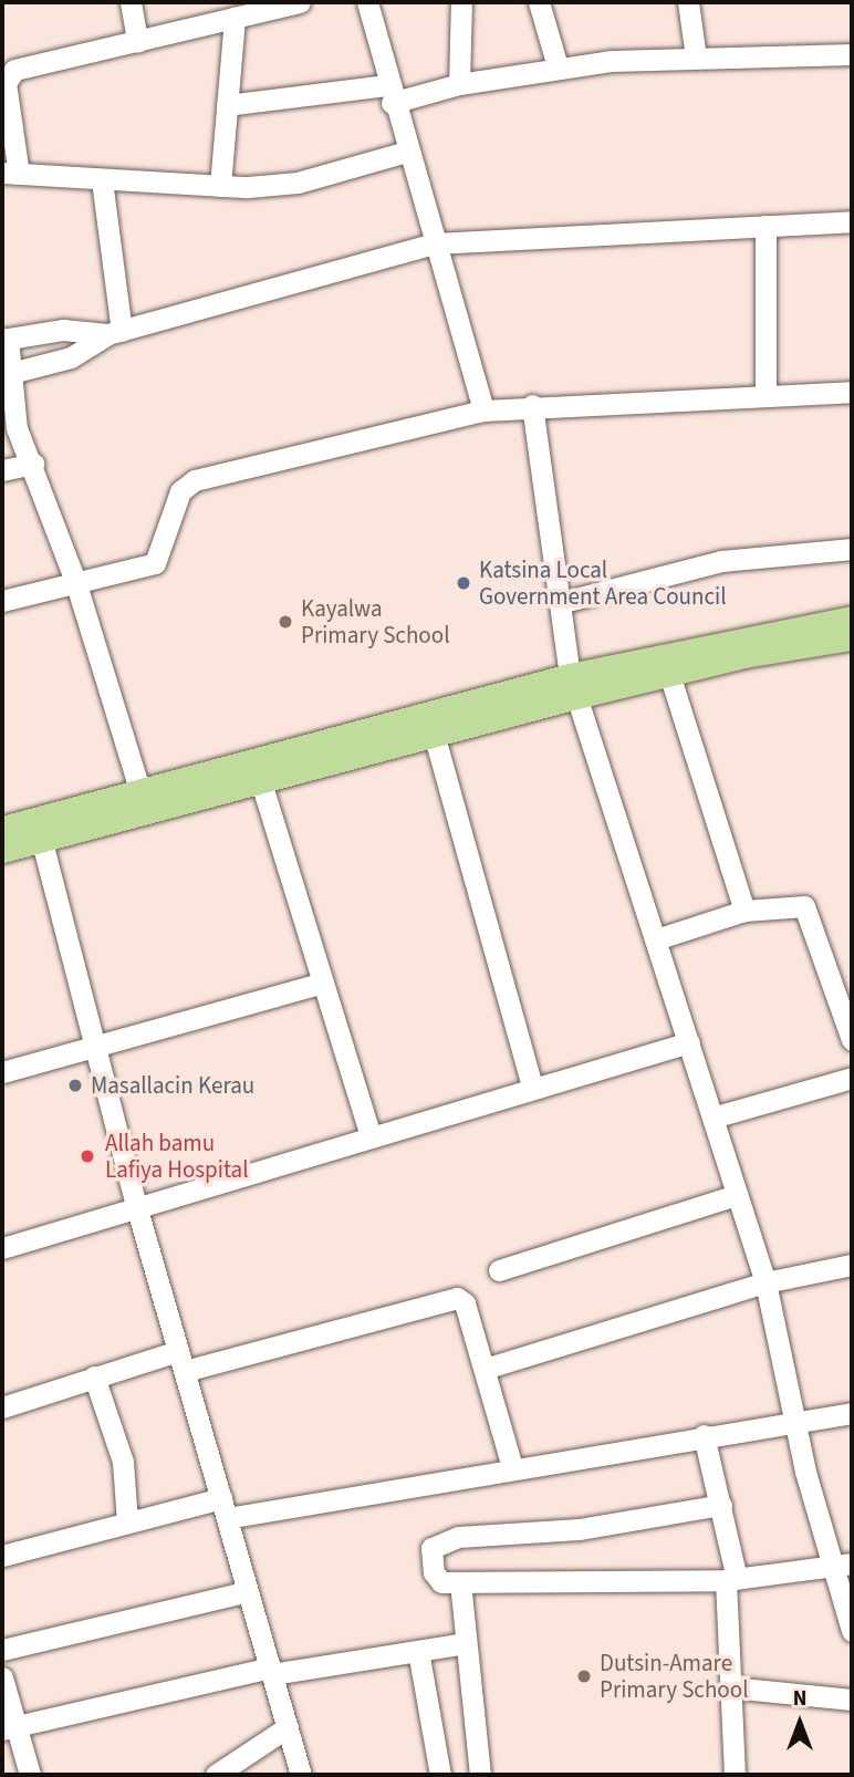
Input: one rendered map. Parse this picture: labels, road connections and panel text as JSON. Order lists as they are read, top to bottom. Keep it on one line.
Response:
{"places":["Katsina Local Government Area Council","Kayalwa Primary School","Masallacin Kerau","Allah bamu Lafiya Hospital","Dutsin-Amare Primary School"],"north":"top"}
